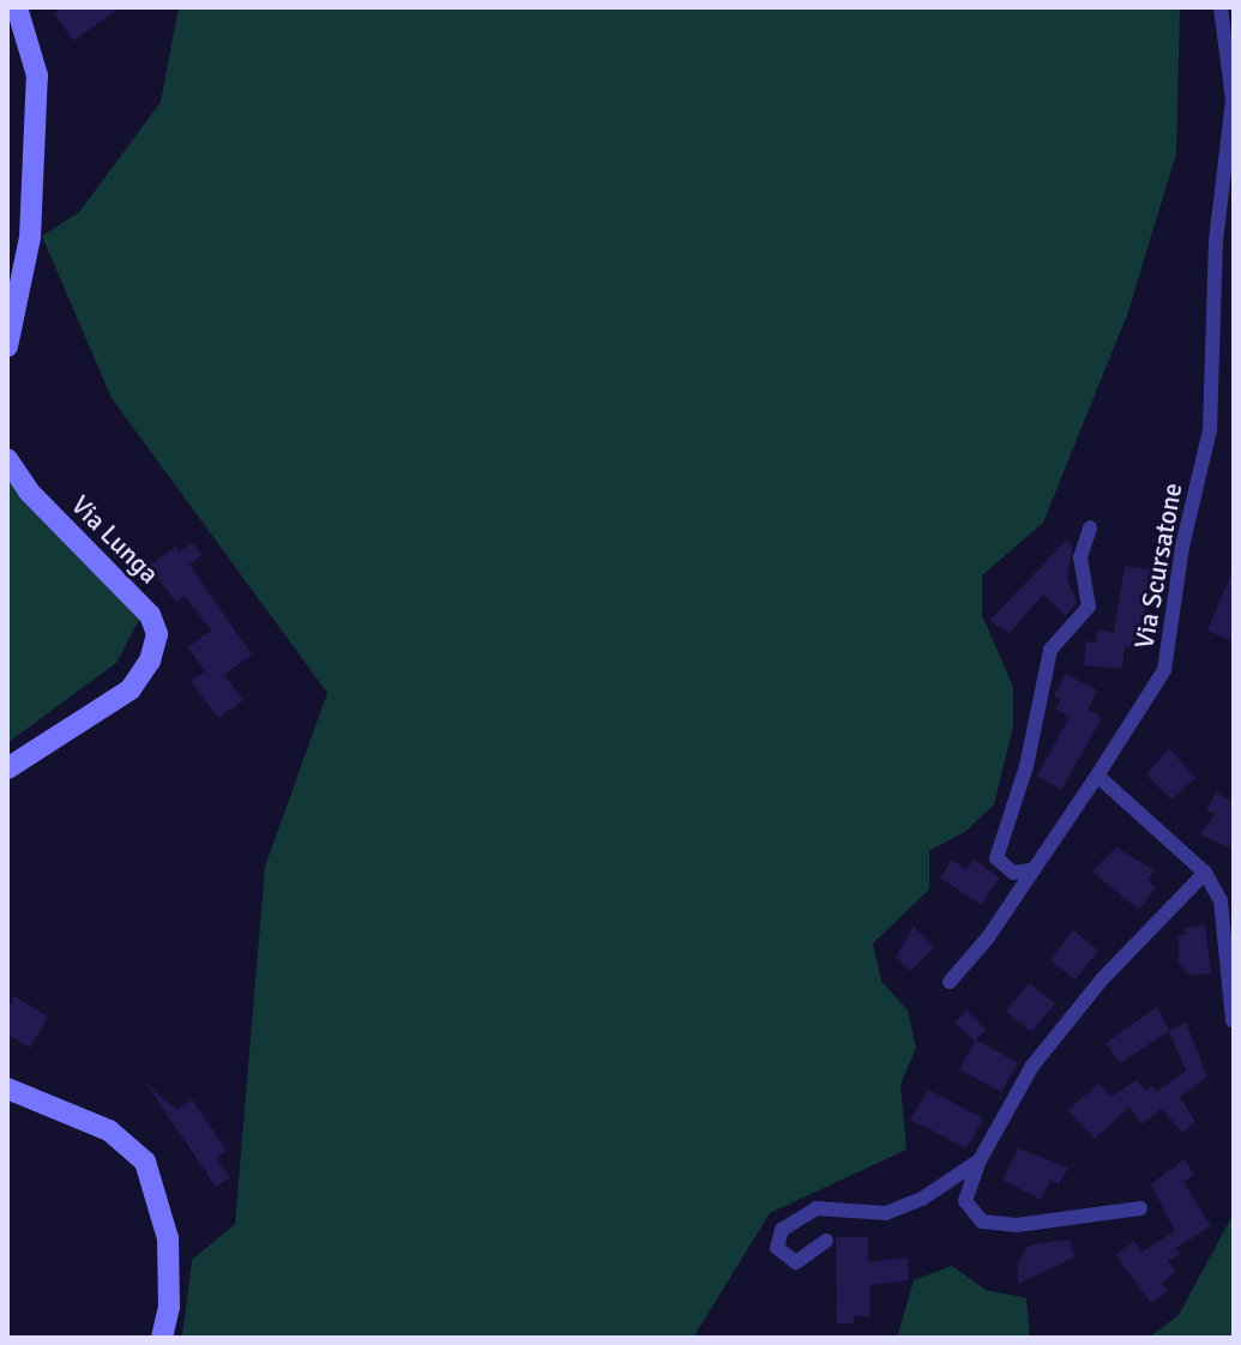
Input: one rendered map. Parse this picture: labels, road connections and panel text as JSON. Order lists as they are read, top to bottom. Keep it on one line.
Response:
{"streets":{"street":["Via Lunga","Via Scursatone"]}}
